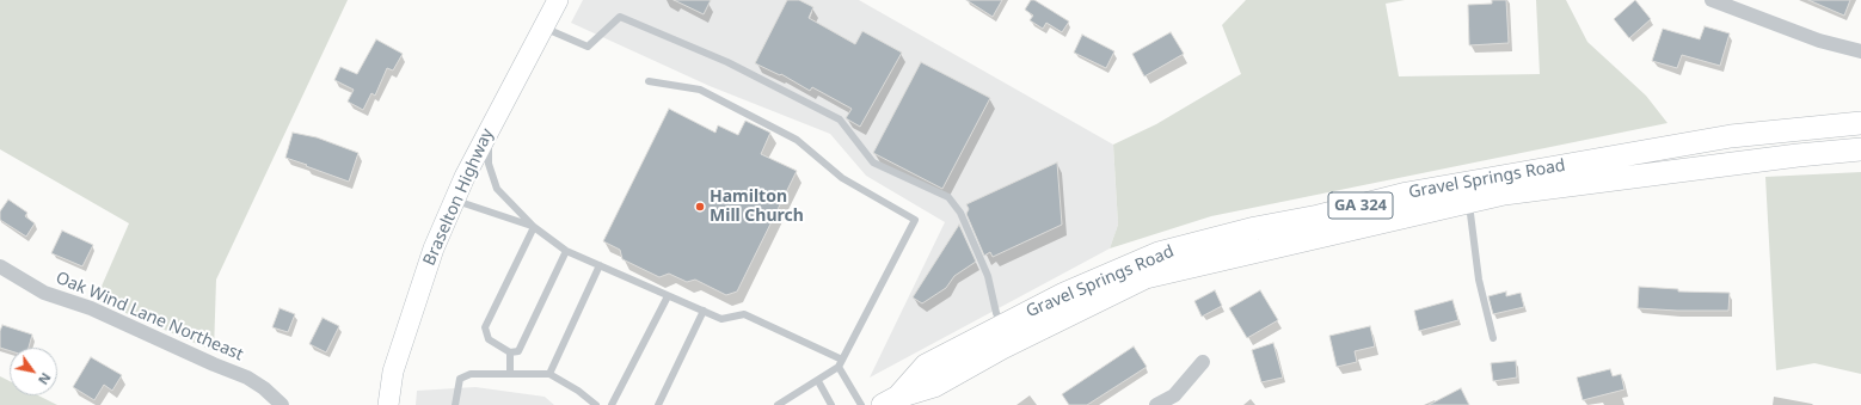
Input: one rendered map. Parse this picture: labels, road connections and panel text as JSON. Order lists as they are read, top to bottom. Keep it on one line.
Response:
{"streets":{"main road":["Gravel Springs Road","Braselton Highway","GA 324"],"street":["Oak Wind Lane Northeast"]},"places":["Hamilton Mill Church"],"north":"bottom right"}
